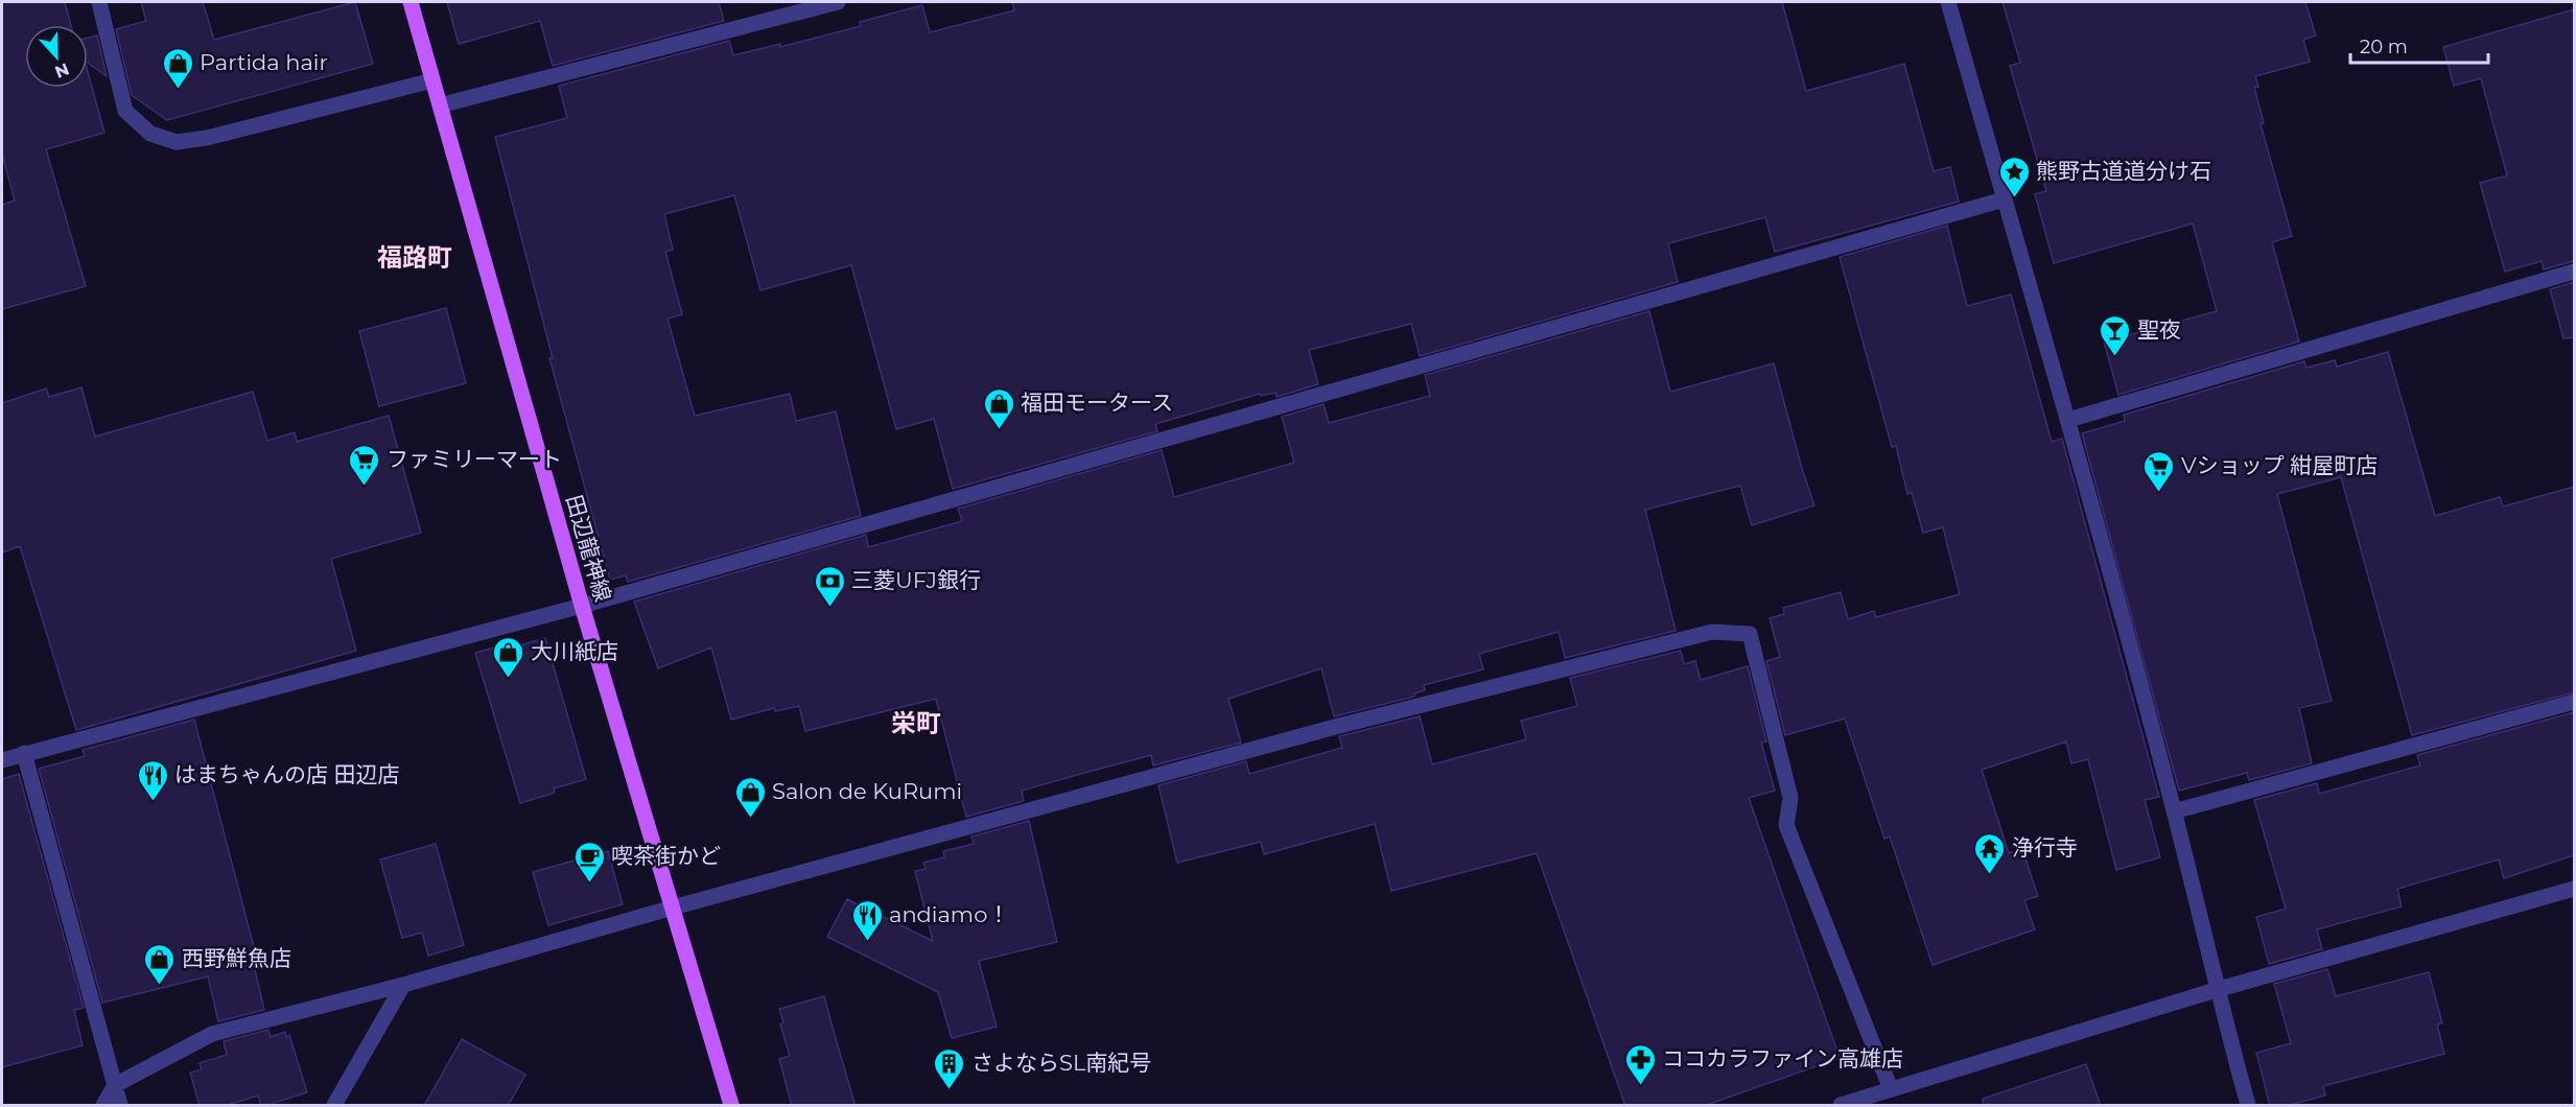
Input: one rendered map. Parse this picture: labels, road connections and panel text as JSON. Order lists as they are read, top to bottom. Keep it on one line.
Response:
{"streets":{"main road":["田辺龍神線"]},"districts":["福路町","栄町"],"places":{"shop":["Partida hair","福田モータース","大川紙店","Salon de KuRumi","西野鮮魚店"],"place":["熊野古道道分け石"],"bar":["聖夜"],"supermarket":["ファミリーマート","Vショップ 紺屋町店"],"bank":["三菱UFJ銀行"],"restaurant":["はまちゃんの店 田辺店","andiamo！"],"temple":["浄行寺"],"cafe":["喫茶街かど"],"pharmacy":["ココカラファイン高雄店"],"building":["さよならSL南紀号"]},"scale_bar":"20 m","north":"bottom"}
